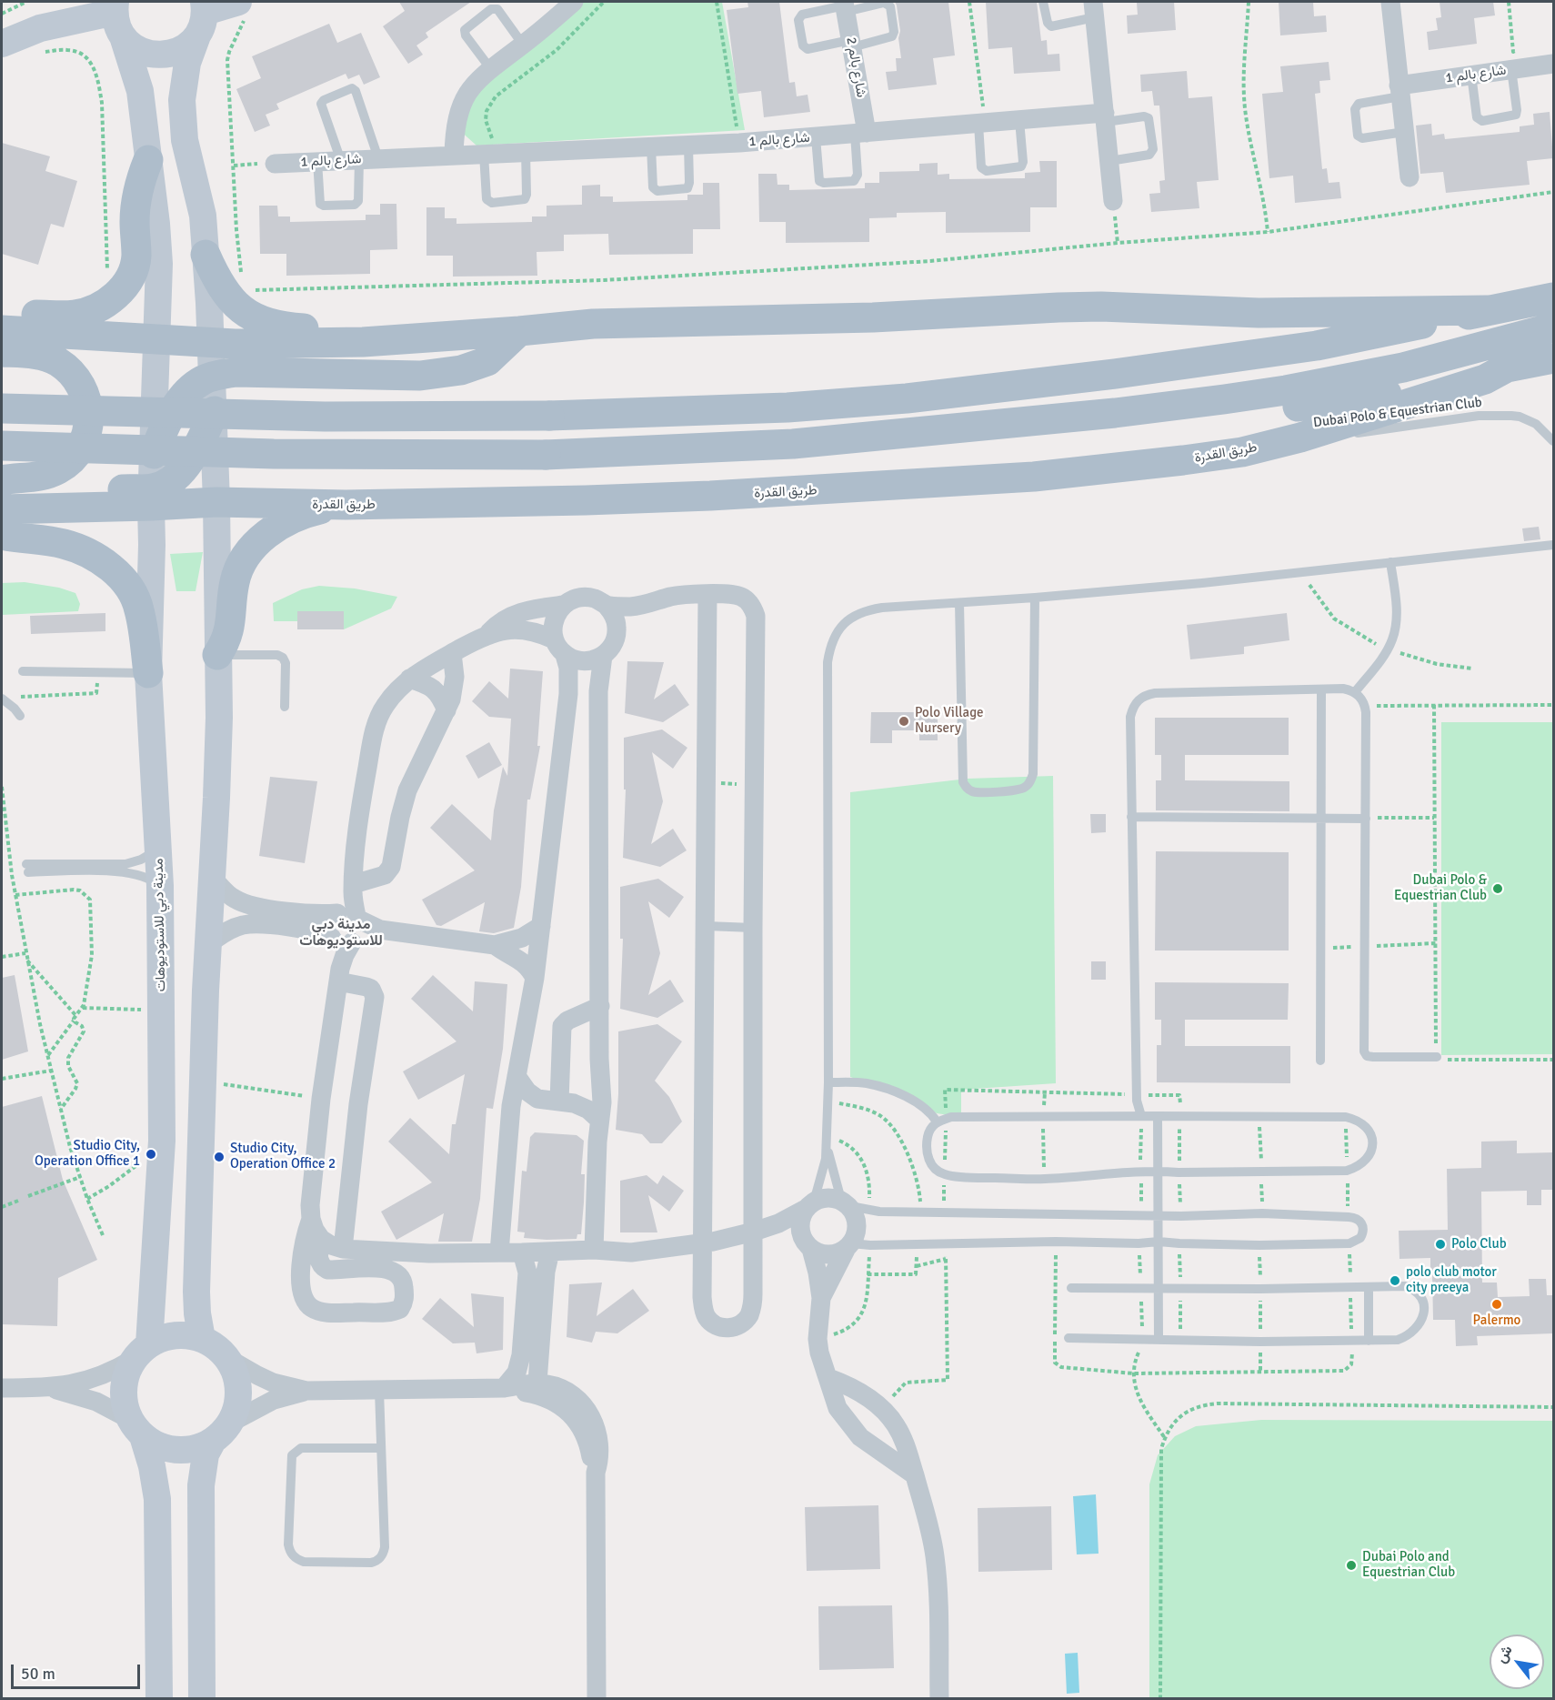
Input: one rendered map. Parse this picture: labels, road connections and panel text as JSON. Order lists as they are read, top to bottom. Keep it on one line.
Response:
{"streets":{"main road":["طريق القدرة"],"street":["شارع بالم 2","شارع بالم 1","مدينة دبي للاستوديوهات"],"lane":["Dubai Polo & Equestrian Club"]},"crossings":[["شارع بالم 2","شارع بالم 1"],["Dubai Polo & Equestrian Club","طريق القدرة"],["طريق القدرة","مدينة دبي للاستوديوهات"]],"districts":["مدينة دبي للاستوديوهات"],"places":["Polo Village Nursery","Dubai Polo & Equestrian Club","Studio City, Operation Office 1","Studio City, Operation Office 2","Polo Club","polo club motor city preeya","Palermo","Dubai Polo and Equestrian Club"],"scale_bar":"50 m","north":"top left"}
